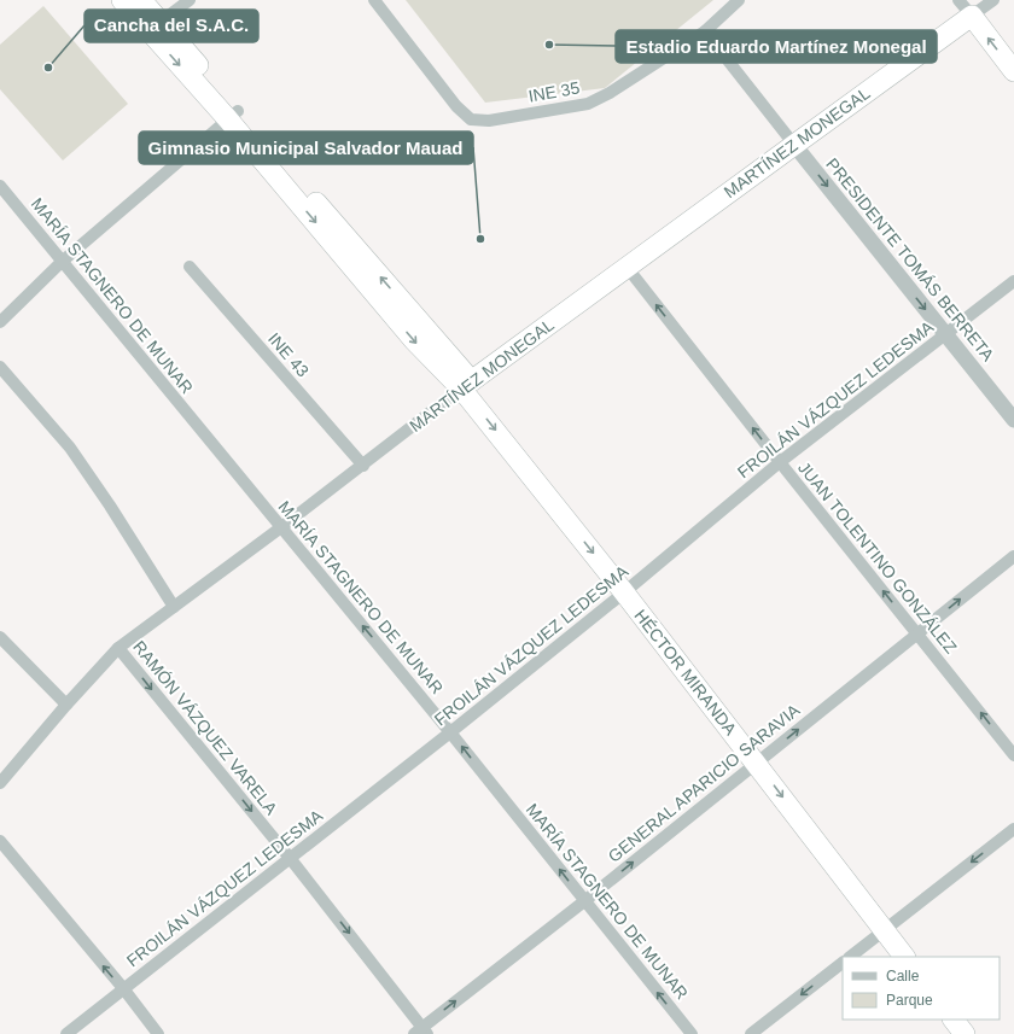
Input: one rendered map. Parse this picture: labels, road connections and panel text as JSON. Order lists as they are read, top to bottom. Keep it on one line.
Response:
{"streets":{"highway":["MARTÍNEZ MONEGAL","HÉCTOR MIRANDA"],"street":["INE 35","PRESIDENTE TOMÁS BERRETA","MARÍA STAGNERO DE MUNAR","INE 43","FROILÁN VÁZQUEZ LEDESMA","JUAN TOLENTINO GONZÁLEZ","RAMÓN VÁZQUEZ VARELA","GENERAL APARICIO SARAVIA"]},"crossings":[["INE 35","PRESIDENTE TOMÁS BERRETA"],["MARTÍNEZ MONEGAL","PRESIDENTE TOMÁS BERRETA"],["MARTÍNEZ MONEGAL","MARÍA STAGNERO DE MUNAR"],["MARTÍNEZ MONEGAL","INE 43"],["MARTÍNEZ MONEGAL","JUAN TOLENTINO GONZÁLEZ"],["MARTÍNEZ MONEGAL","HÉCTOR MIRANDA"],["MARTÍNEZ MONEGAL","RAMÓN VÁZQUEZ VARELA"],["PRESIDENTE TOMÁS BERRETA","FROILÁN VÁZQUEZ LEDESMA"],["MARÍA STAGNERO DE MUNAR","FROILÁN VÁZQUEZ LEDESMA"],["MARÍA STAGNERO DE MUNAR","GENERAL APARICIO SARAVIA"],["FROILÁN VÁZQUEZ LEDESMA","JUAN TOLENTINO GONZÁLEZ"],["FROILÁN VÁZQUEZ LEDESMA","HÉCTOR MIRANDA"],["FROILÁN VÁZQUEZ LEDESMA","RAMÓN VÁZQUEZ VARELA"],["JUAN TOLENTINO GONZÁLEZ","GENERAL APARICIO SARAVIA"],["HÉCTOR MIRANDA","GENERAL APARICIO SARAVIA"],["RAMÓN VÁZQUEZ VARELA","GENERAL APARICIO SARAVIA"]],"one_way":["PRESIDENTE TOMÁS BERRETA","MARÍA STAGNERO DE MUNAR","JUAN TOLENTINO GONZÁLEZ","HÉCTOR MIRANDA","RAMÓN VÁZQUEZ VARELA","GENERAL APARICIO SARAVIA"],"places":["Estadio Eduardo Martínez Monegal","Cancha del S.A.C.","Gimnasio Municipal Salvador Mauad"],"legend":["Calle","Parque"]}
